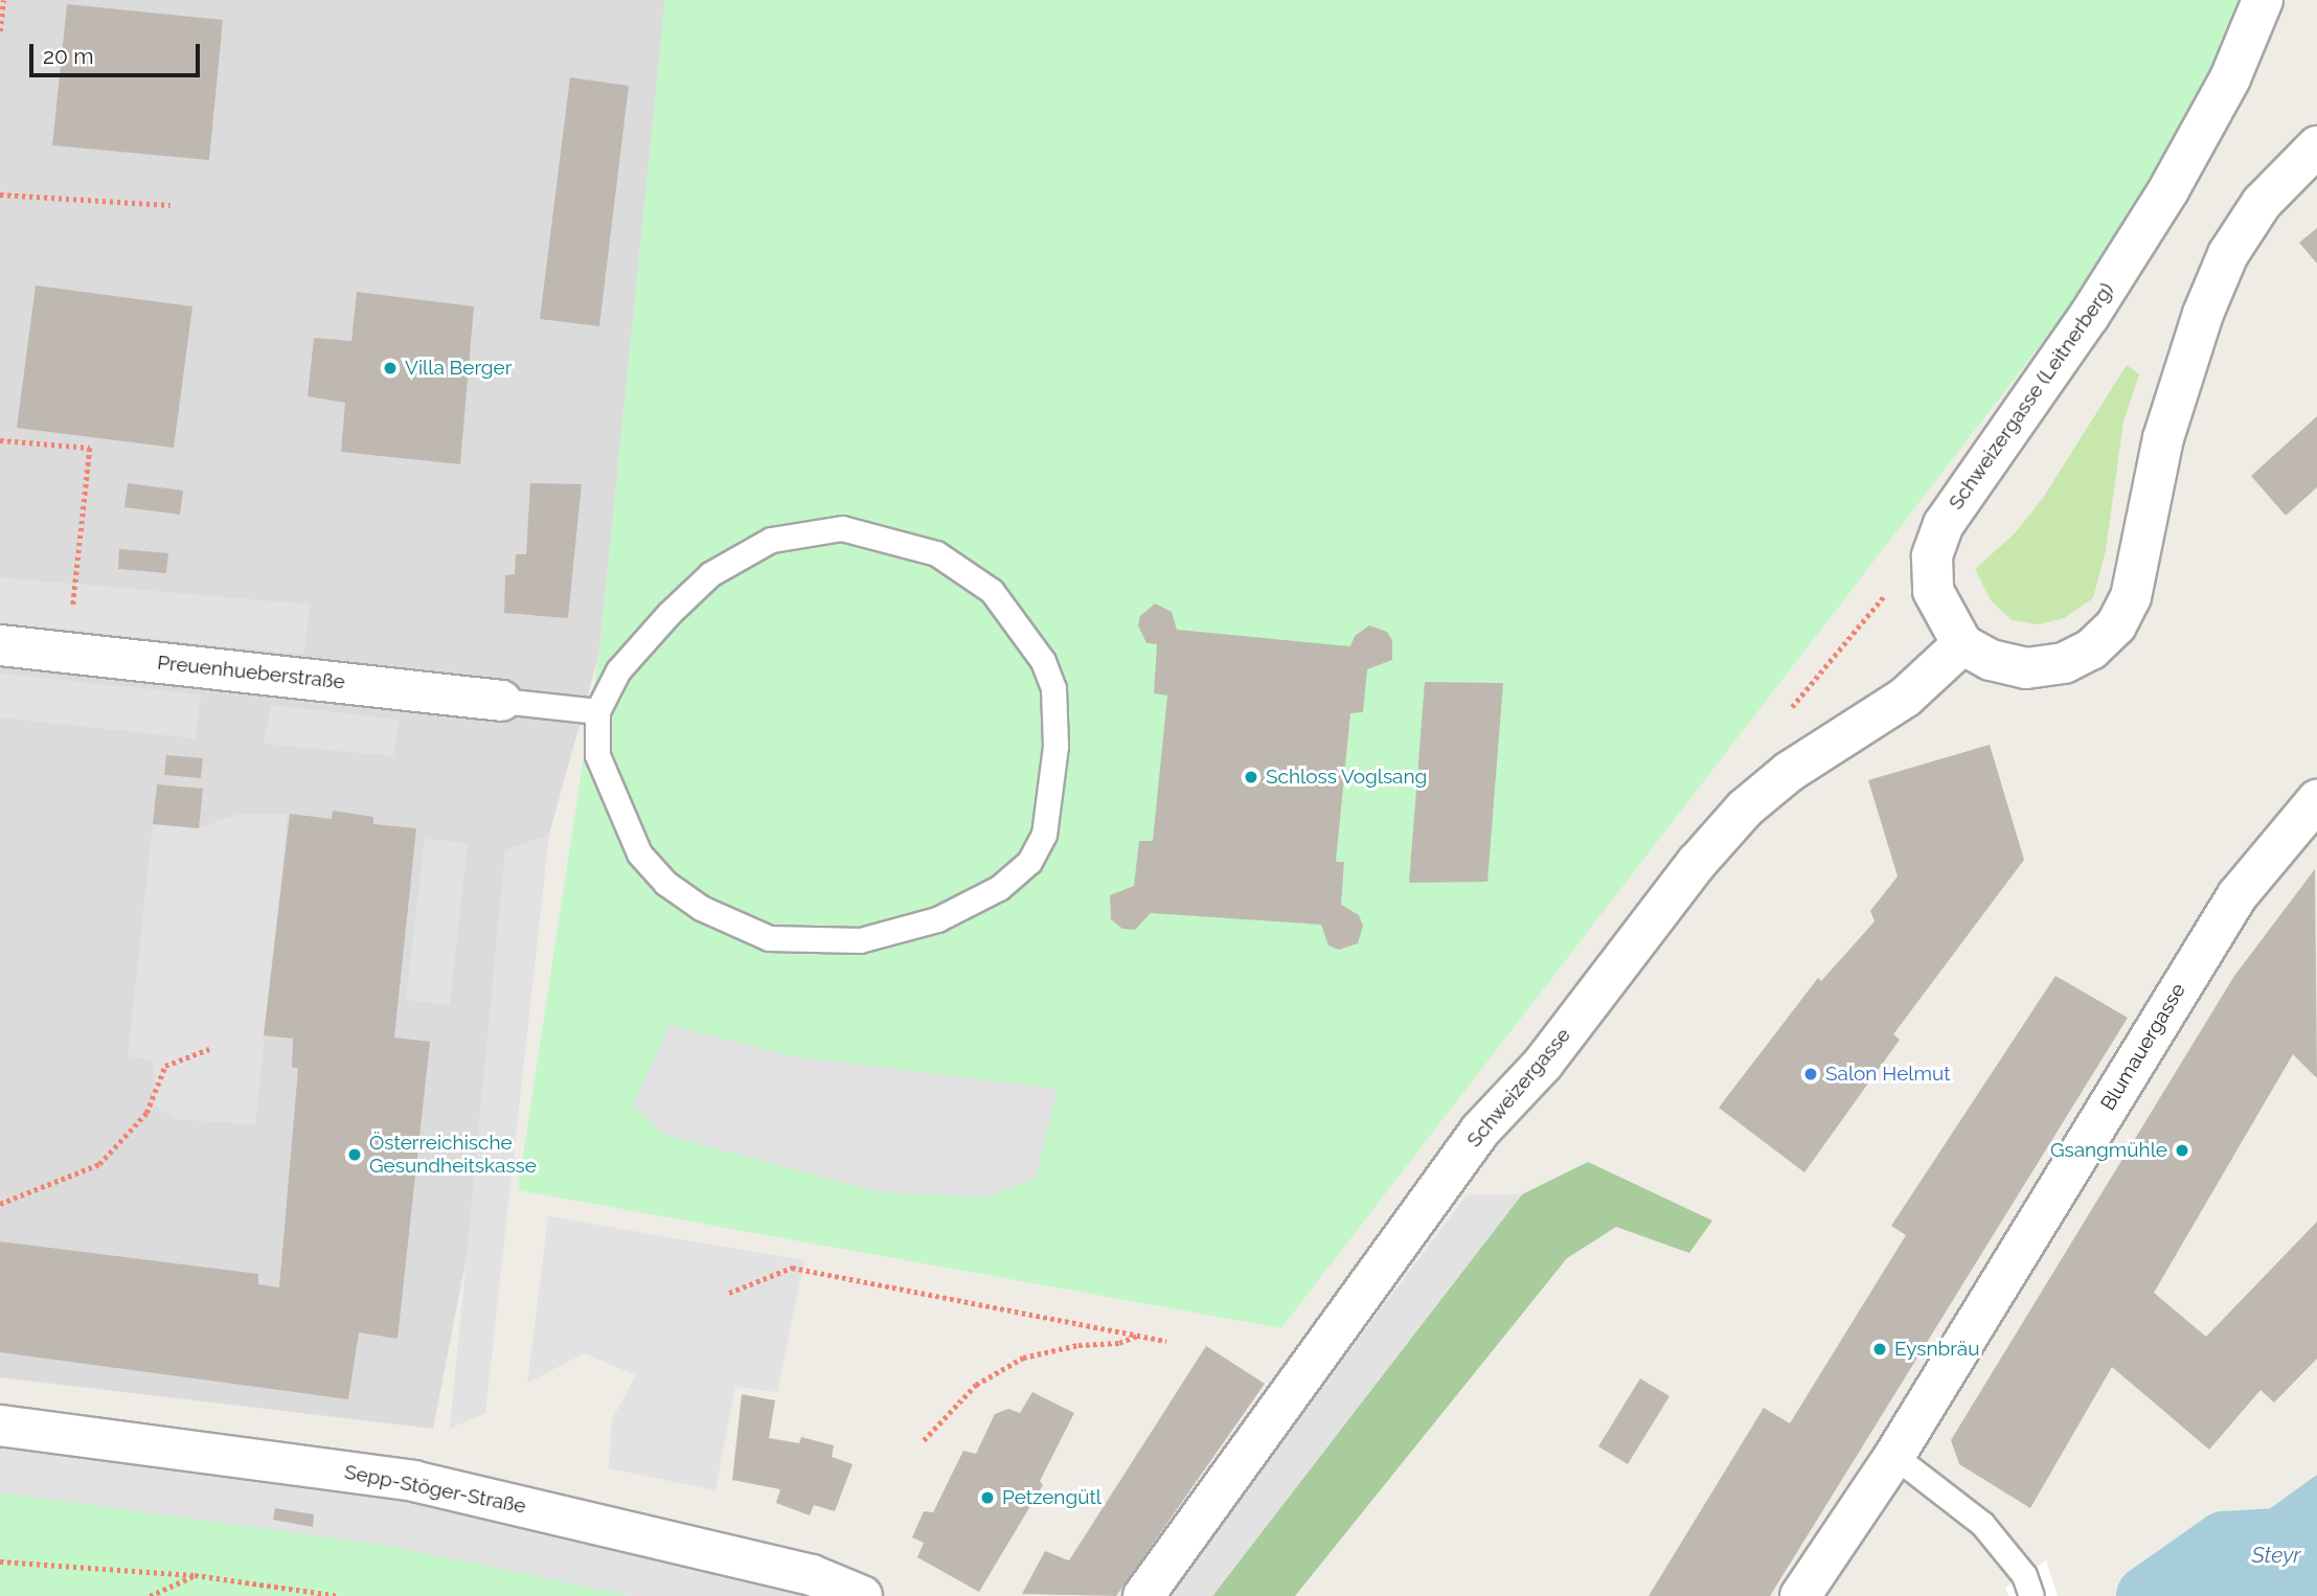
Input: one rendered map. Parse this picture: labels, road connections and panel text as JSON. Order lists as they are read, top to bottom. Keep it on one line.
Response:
{"streets":{"street":["Schweizergasse (Leitnerberg)","Preuenhueberstraße","Blumauergasse","Schweizergasse","Sepp-Stöger-Straße"]},"crossings":[["Schweizergasse (Leitnerberg)","Schweizergasse"]],"water":["Steyr"],"places":["Villa Berger","Schloss Voglsang","Salon Helmut","Gsangmühle","Österreichische Gesundheitskasse","Eysnbräu","Petzengütl"],"scale_bar":"20 m"}
